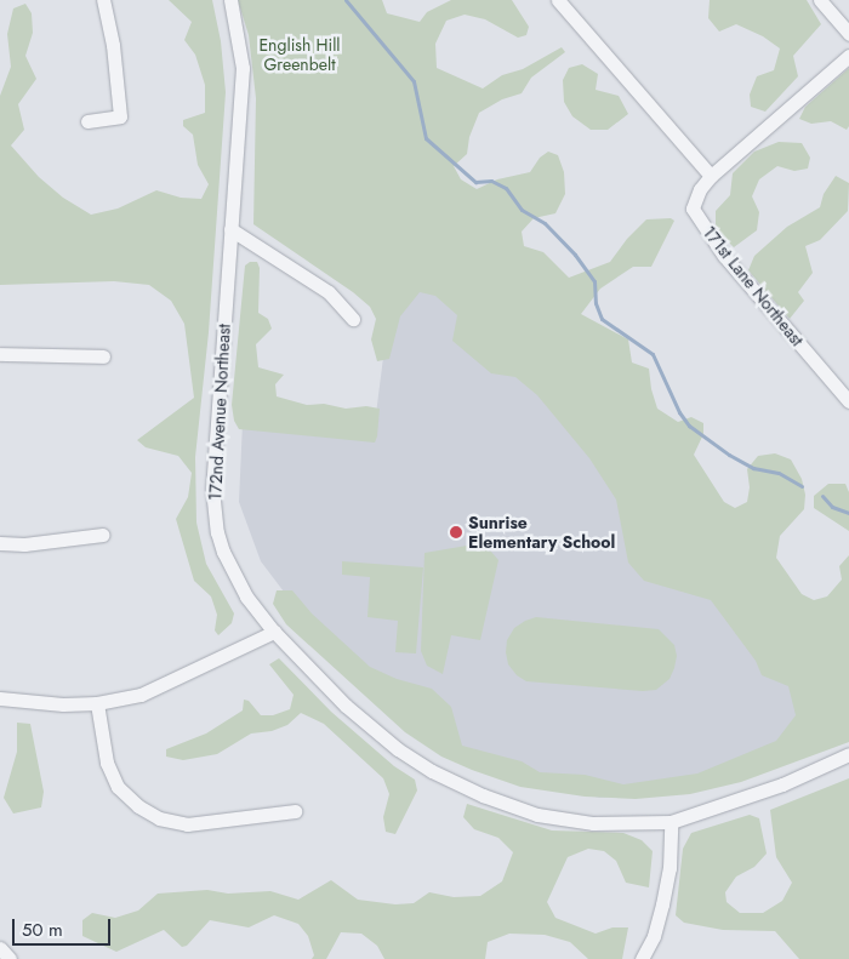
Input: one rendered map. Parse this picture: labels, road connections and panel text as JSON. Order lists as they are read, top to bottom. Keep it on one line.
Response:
{"streets":{"street":["171st Lane Northeast","172nd Avenue Northeast"]},"parks":["English Hill Greenbelt"],"places":["Sunrise Elementary School"],"scale_bar":"50 m"}
